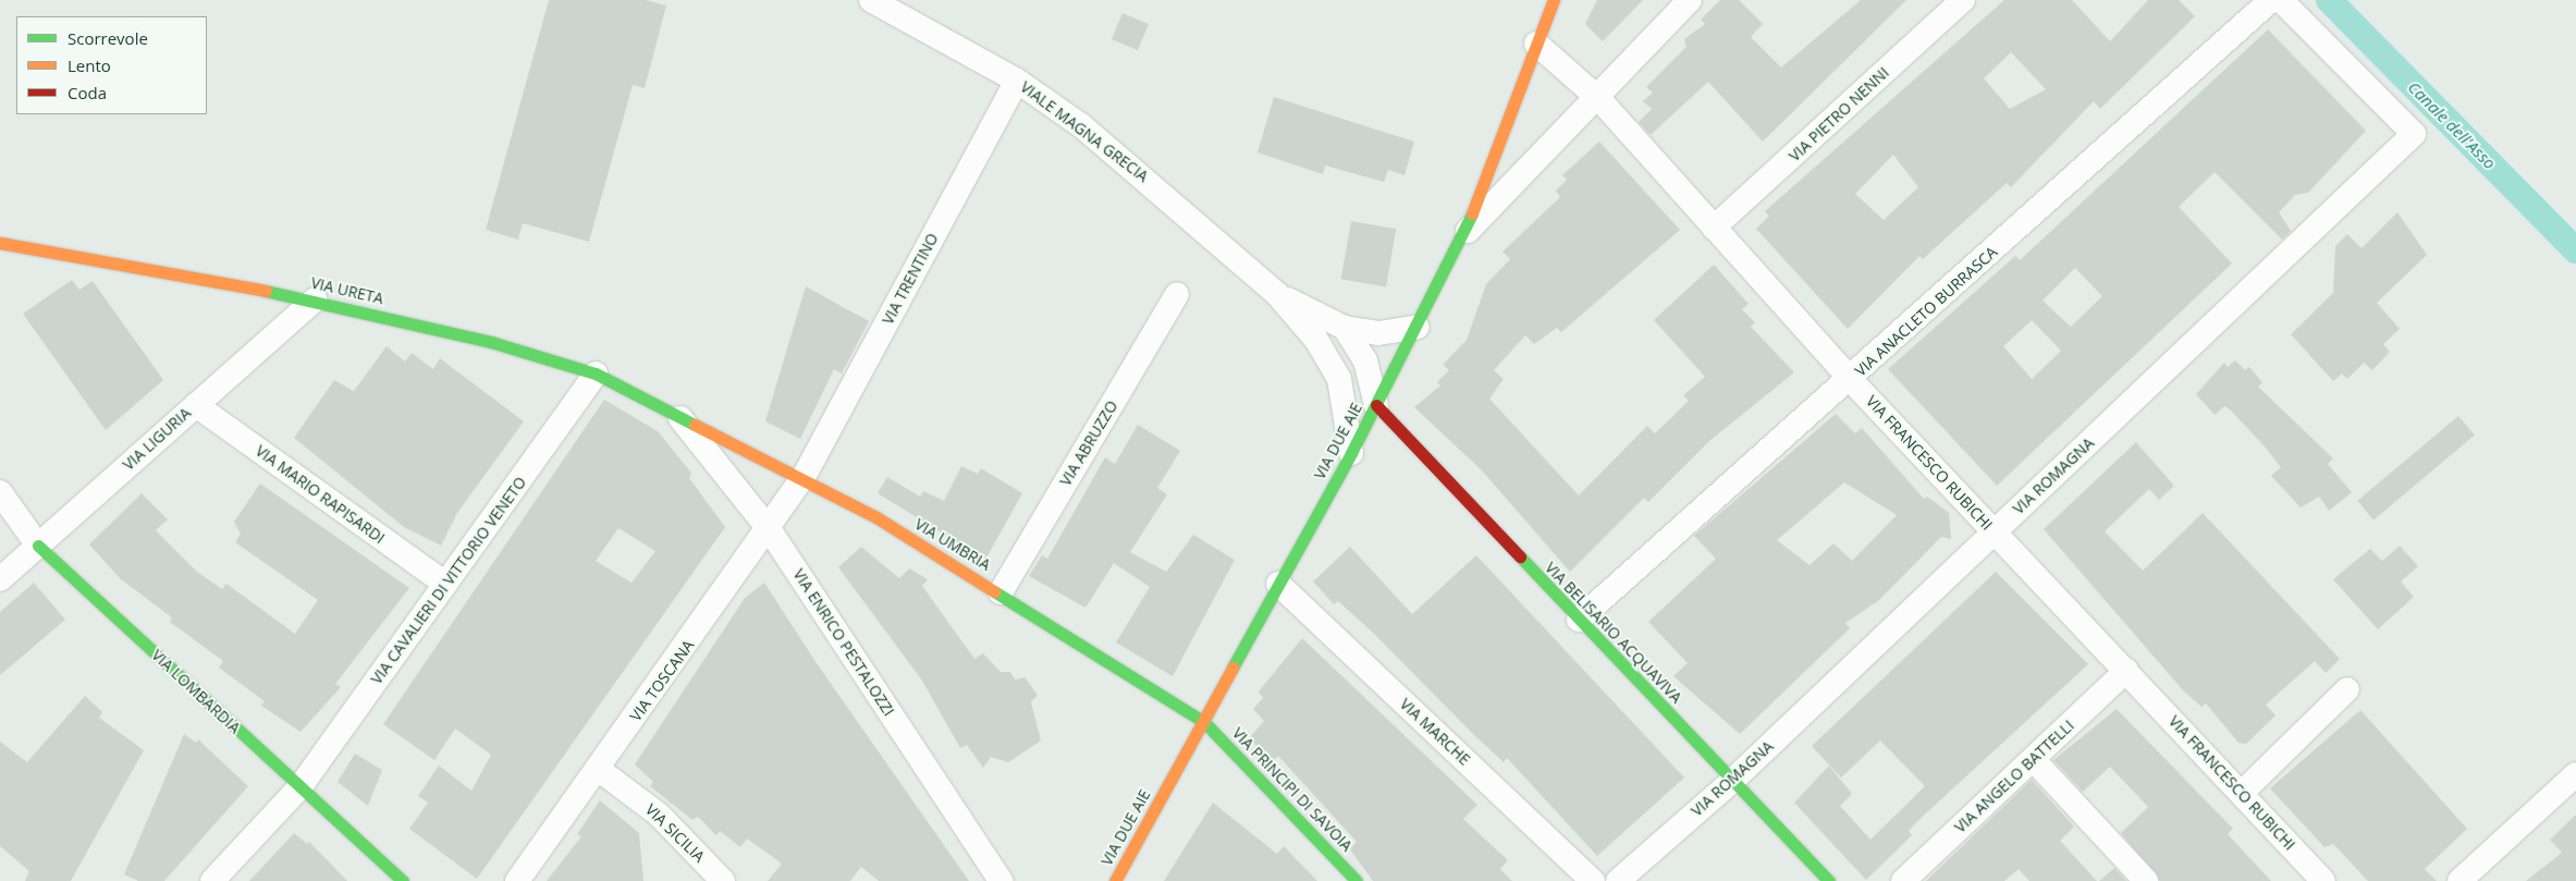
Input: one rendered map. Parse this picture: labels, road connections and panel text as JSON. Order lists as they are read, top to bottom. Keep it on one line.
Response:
{"streets":{"street":["VIA PIETRO NENNI","VIALE MAGNA GRECIA","VIA TRENTINO","VIA URETA","VIA ANACLETO BURRASCA","VIA LIGURIA","VIA DUE AIE","VIA ABRUZZO","VIA FRANCESCO RUBICHI","VIA ROMAGNA","VIA MARIO RAPISARDI","VIA UMBRIA","VIA CAVALIERI DI VITTORIO VENETO","VIA BELISARIO ACQUAVIVA","VIA ENRICO PESTALOZZI","VIA TOSCANA","VIA LOMBARDIA","VIA MARCHE","VIA ANGELO BATTELLI","VIA PRINCIPI DI SAVOIA","VIA SICILIA"]},"crossings":[["VIA PIETRO NENNI","VIA FRANCESCO RUBICHI"],["VIALE MAGNA GRECIA","VIA TRENTINO"],["VIALE MAGNA GRECIA","VIA DUE AIE"],["VIALE MAGNA GRECIA","VIA BELISARIO ACQUAVIVA"],["VIA TRENTINO","VIA UMBRIA"],["VIA TRENTINO","VIA TOSCANA"],["VIA URETA","VIA LIGURIA"],["VIA URETA","VIA UMBRIA"],["VIA URETA","VIA CAVALIERI DI VITTORIO VENETO"],["VIA URETA","VIA ENRICO PESTALOZZI"],["VIA ANACLETO BURRASCA","VIA FRANCESCO RUBICHI"],["VIA ANACLETO BURRASCA","VIA BELISARIO ACQUAVIVA"],["VIA LIGURIA","VIA MARIO RAPISARDI"],["VIA LIGURIA","VIA LOMBARDIA"],["VIA DUE AIE","VIA FRANCESCO RUBICHI"],["VIA DUE AIE","VIA UMBRIA"],["VIA DUE AIE","VIA BELISARIO ACQUAVIVA"],["VIA DUE AIE","VIA MARCHE"],["VIA DUE AIE","VIA PRINCIPI DI SAVOIA"],["VIA ABRUZZO","VIA UMBRIA"],["VIA FRANCESCO RUBICHI","VIA ROMAGNA"],["VIA FRANCESCO RUBICHI","VIA ANGELO BATTELLI"],["VIA ROMAGNA","VIA BELISARIO ACQUAVIVA"],["VIA MARIO RAPISARDI","VIA CAVALIERI DI VITTORIO VENETO"],["VIA UMBRIA","VIA ENRICO PESTALOZZI"],["VIA UMBRIA","VIA TOSCANA"],["VIA UMBRIA","VIA PRINCIPI DI SAVOIA"],["VIA CAVALIERI DI VITTORIO VENETO","VIA LOMBARDIA"],["VIA ENRICO PESTALOZZI","VIA TOSCANA"],["VIA TOSCANA","VIA SICILIA"]],"water":["Canale dell'Asso"],"legend":["Scorrevole","Lento","Coda"]}
